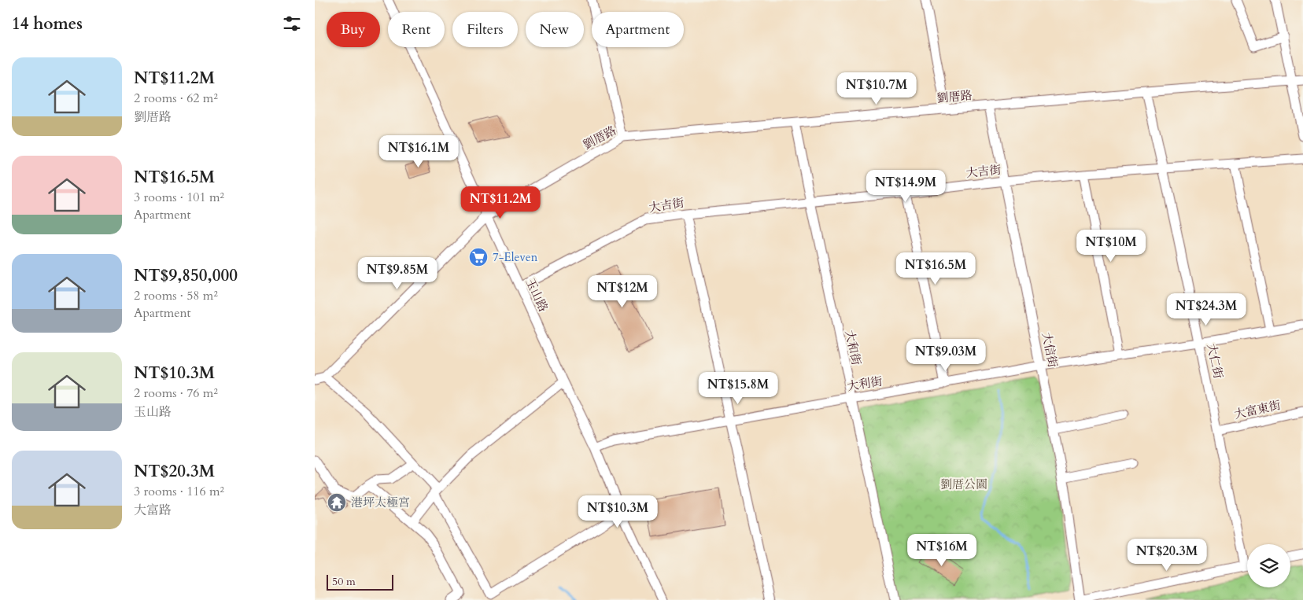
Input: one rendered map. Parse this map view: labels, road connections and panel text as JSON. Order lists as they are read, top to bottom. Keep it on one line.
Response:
{"streets":{"street":["劉厝路","大吉街","玉山路","大和街","大信街","大仁街","大利街","大富東街"]},"crossings":[["劉厝路","玉山路"],["劉厝路","大和街"],["劉厝路","大信街"],["劉厝路","大仁街"],["大吉街","玉山路"],["大吉街","大和街"],["大吉街","大信街"],["大吉街","大仁街"],["玉山路","大利街"],["大和街","大利街"],["大信街","大利街"],["大仁街","大利街"],["大仁街","大富東街"]],"parks":["劉厝公園"],"places":{"supermarket":["7-Eleven"],"temple":["港坪太極宮"]},"scale_bar":"50 m","page":{"heading":"14 homes","chip":["Buy","Rent","Filters","New","Apartment"],"list":[{"name":"NT$11.2M","note":"2 rooms · 62 m² · 劉厝路"},{"name":"NT$16.5M","note":"3 rooms · 101 m² · Apartment"},{"name":"NT$9,850,000","note":"2 rooms · 58 m² · Apartment"},{"name":"NT$10.3M","note":"2 rooms · 76 m² · 玉山路"},{"name":"NT$20.3M","note":"3 rooms · 116 m² · 大富路"}],"price":["NT$10.7M","NT$16.1M","NT$14.9M","NT$11.2M","NT$10M","NT$16.5M","NT$9.85M","NT$12M","NT$24.3M","NT$9.03M","NT$15.8M","NT$10.3M","NT$16M","NT$20.3M"],"scale":"50 m"}}
